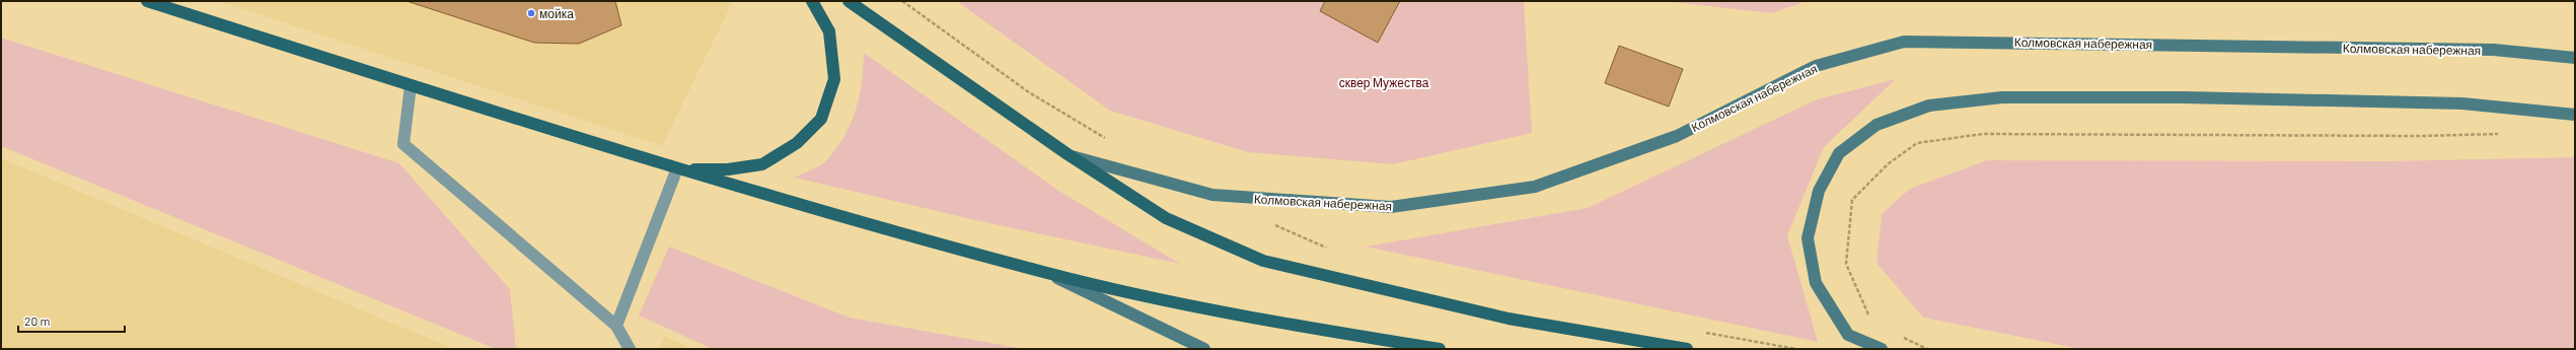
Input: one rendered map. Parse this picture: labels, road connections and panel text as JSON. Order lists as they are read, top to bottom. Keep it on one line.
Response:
{"streets":{"main road":["Колмовская набережная"]},"parks":["сквер Мужества"],"places":["мойка"],"scale_bar":"20 m"}
